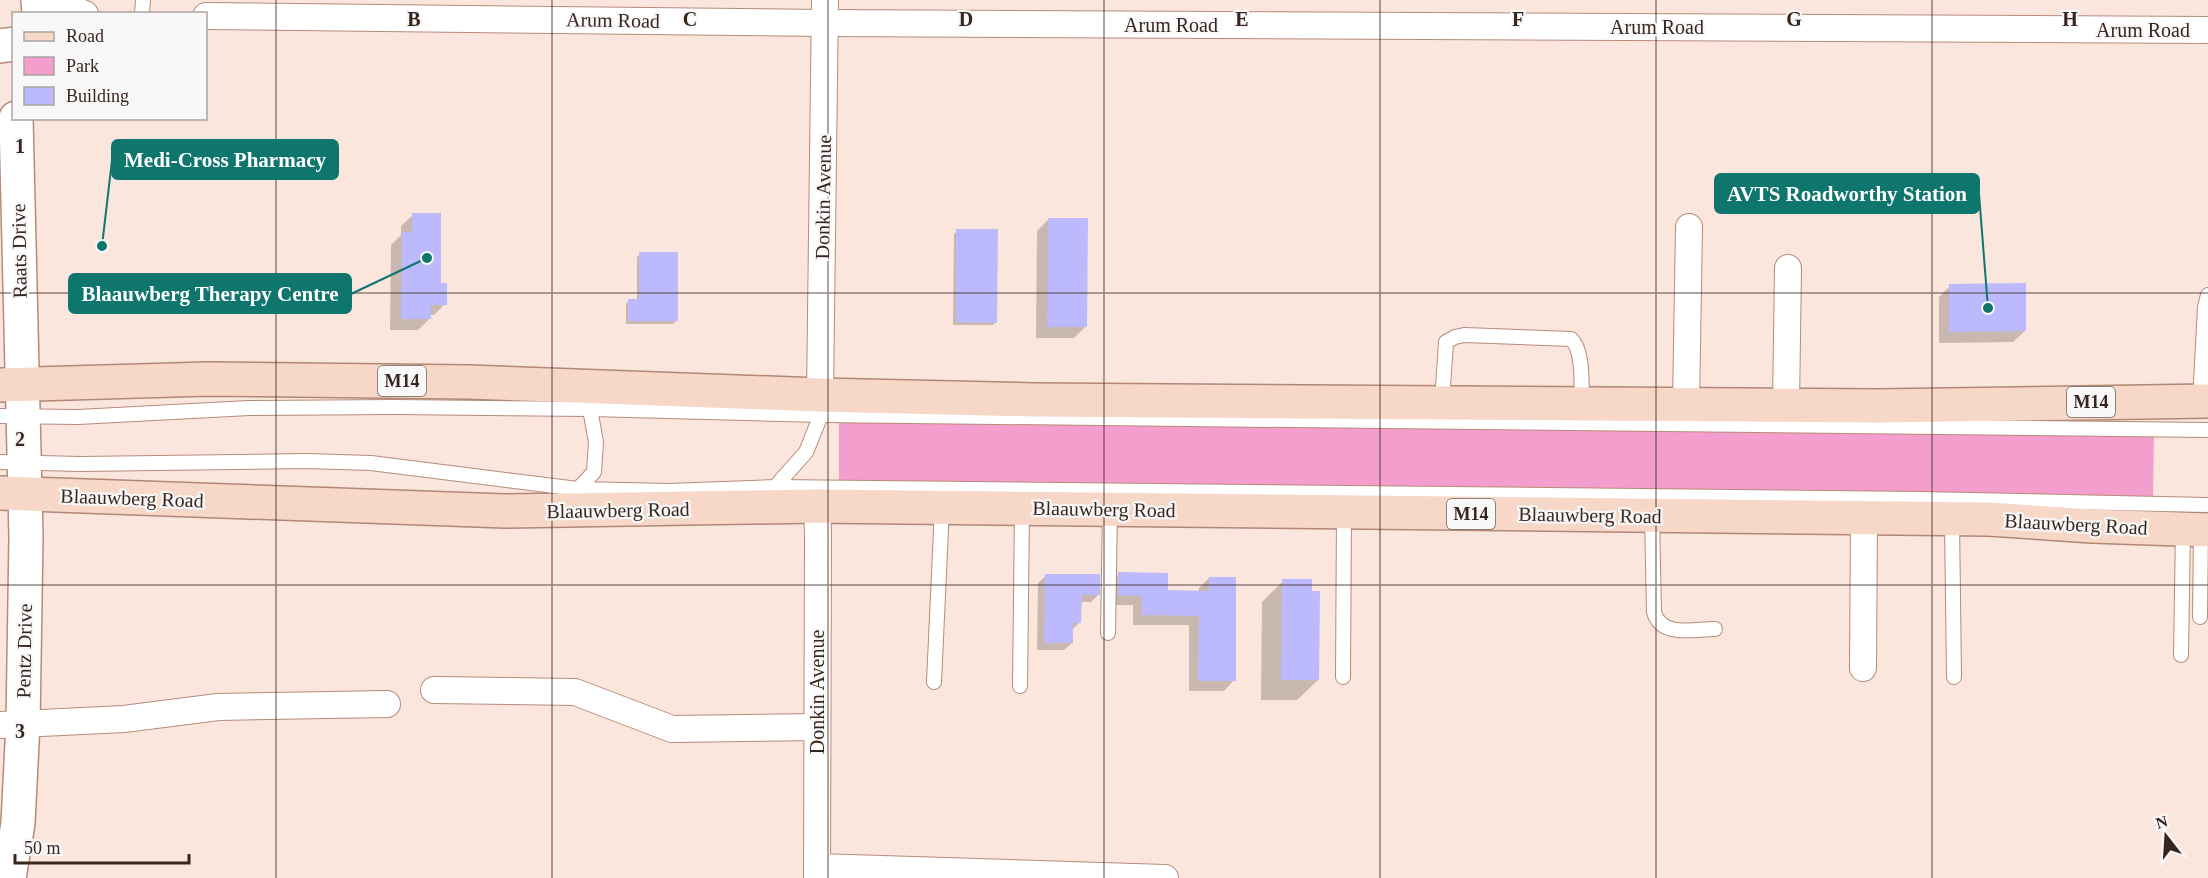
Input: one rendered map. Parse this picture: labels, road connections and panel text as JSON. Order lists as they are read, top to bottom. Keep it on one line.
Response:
{"streets":{"main road":["M14","Blaauwberg Road"],"street":["Arum Road","Donkin Avenue","Raats Drive","Pentz Drive"]},"crossings":[["Arum Road","Donkin Avenue"],["Donkin Avenue","M14"],["Donkin Avenue","Blaauwberg Road"],["Raats Drive","M14"],["Raats Drive","Pentz Drive"],["Blaauwberg Road","Pentz Drive"]],"places":["Medi-Cross Pharmacy","Blaauwberg Therapy Centre","AVTS Roadworthy Station"],"legend":["Road","Park","Building"],"scale_bar":"50 m","north":"top","grid":{"columns":["B","C","D","E","F","G","H"],"rows":["1","2","3"]}}
